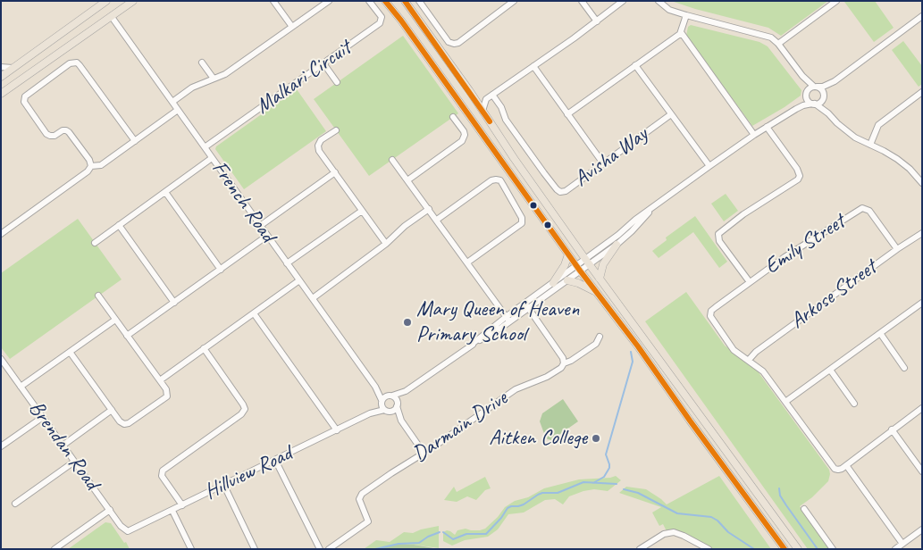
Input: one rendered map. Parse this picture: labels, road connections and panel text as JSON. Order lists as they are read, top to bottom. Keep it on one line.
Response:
{"streets":{"street":["Malkari Circuit","Avisha Way","French Road","Emily Street","Arkose Street","Darmain Drive","Brendan Road","Hillview Road"]},"crossings":[["Malkari Circuit","French Road"],["French Road","Hillview Road"],["Emily Street","Arkose Street"],["Brendan Road","Hillview Road"]],"places":["Mary Queen of Heaven Primary School","Aitken College"]}
